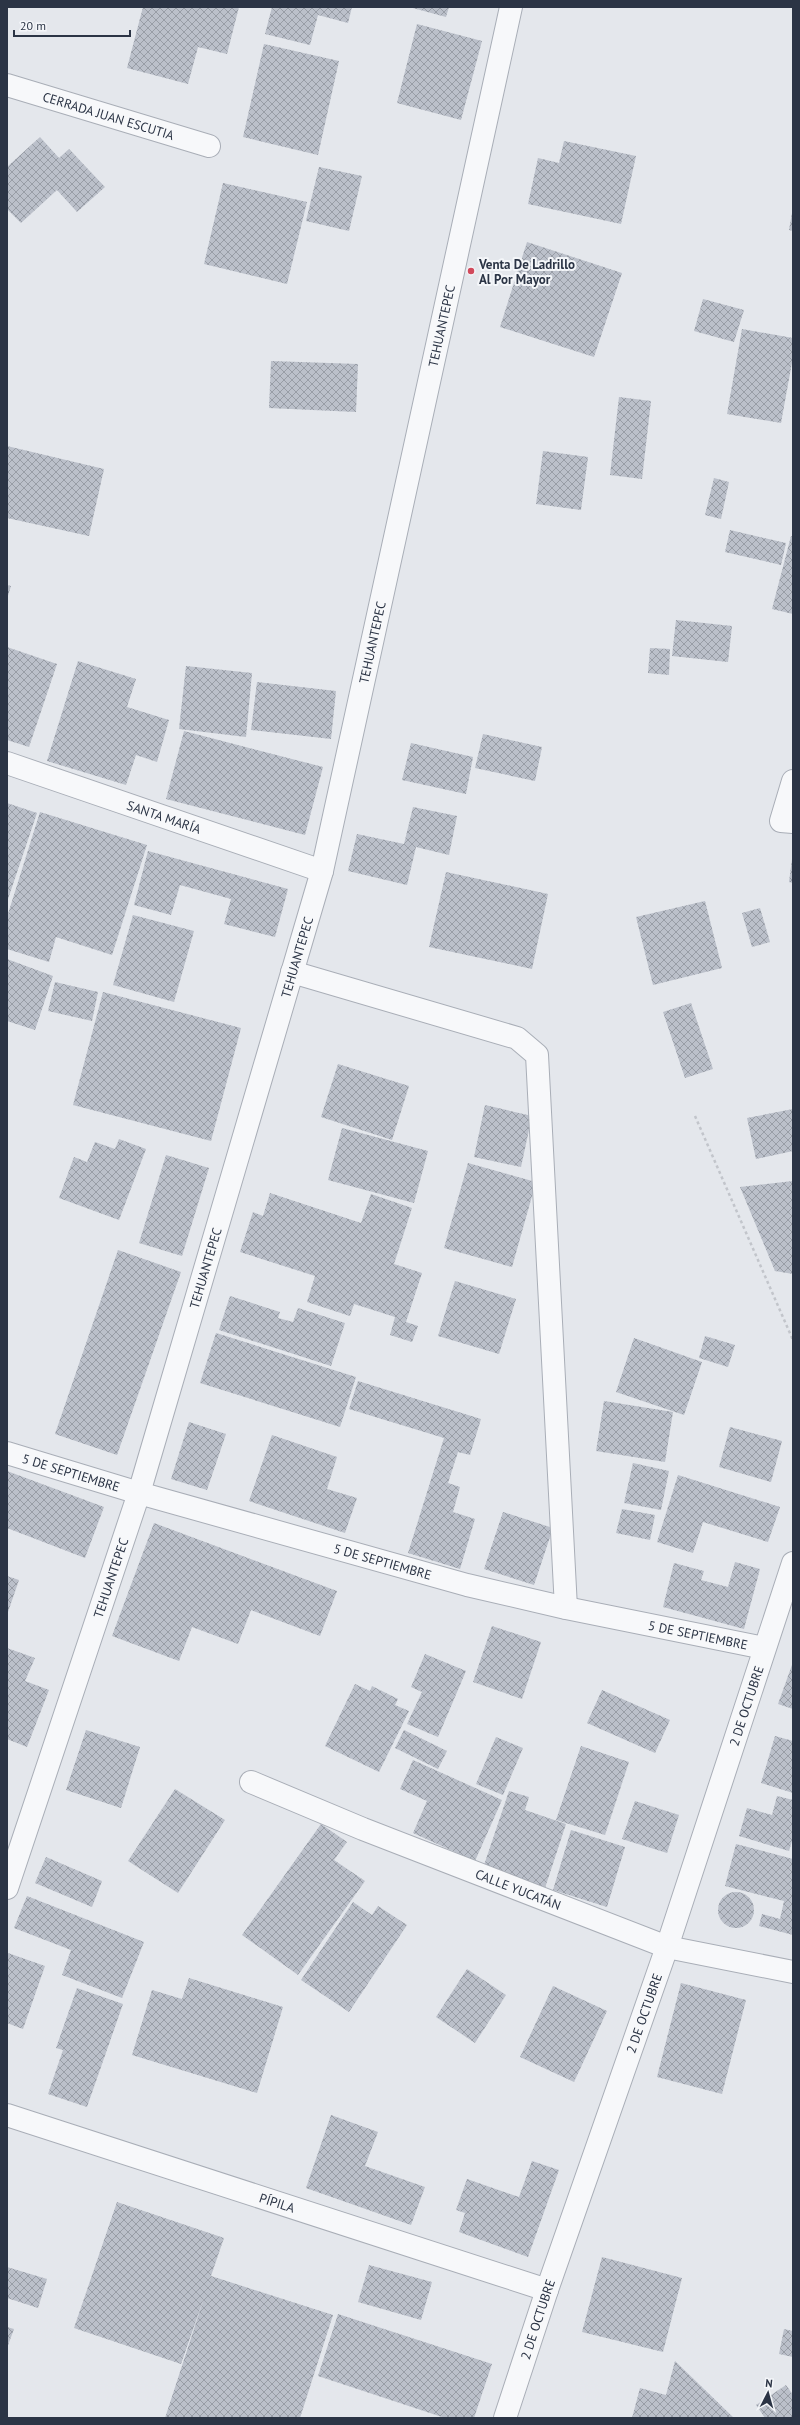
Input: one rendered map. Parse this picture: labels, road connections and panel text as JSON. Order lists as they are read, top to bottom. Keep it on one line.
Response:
{"streets":{"street":["CERRADA JUAN ESCUTIA","TEHUANTEPEC","SANTA MARÍA","5 DE SEPTIEMBRE","2 DE OCTUBRE","CALLE YUCATÁN","PÍPILA"]},"crossings":[["TEHUANTEPEC","SANTA MARÍA"],["TEHUANTEPEC","5 DE SEPTIEMBRE"],["5 DE SEPTIEMBRE","2 DE OCTUBRE"],["2 DE OCTUBRE","CALLE YUCATÁN"],["2 DE OCTUBRE","PÍPILA"]],"places":["Venta De Ladrillo Al Por Mayor"],"scale_bar":"20 m","north":"top"}
